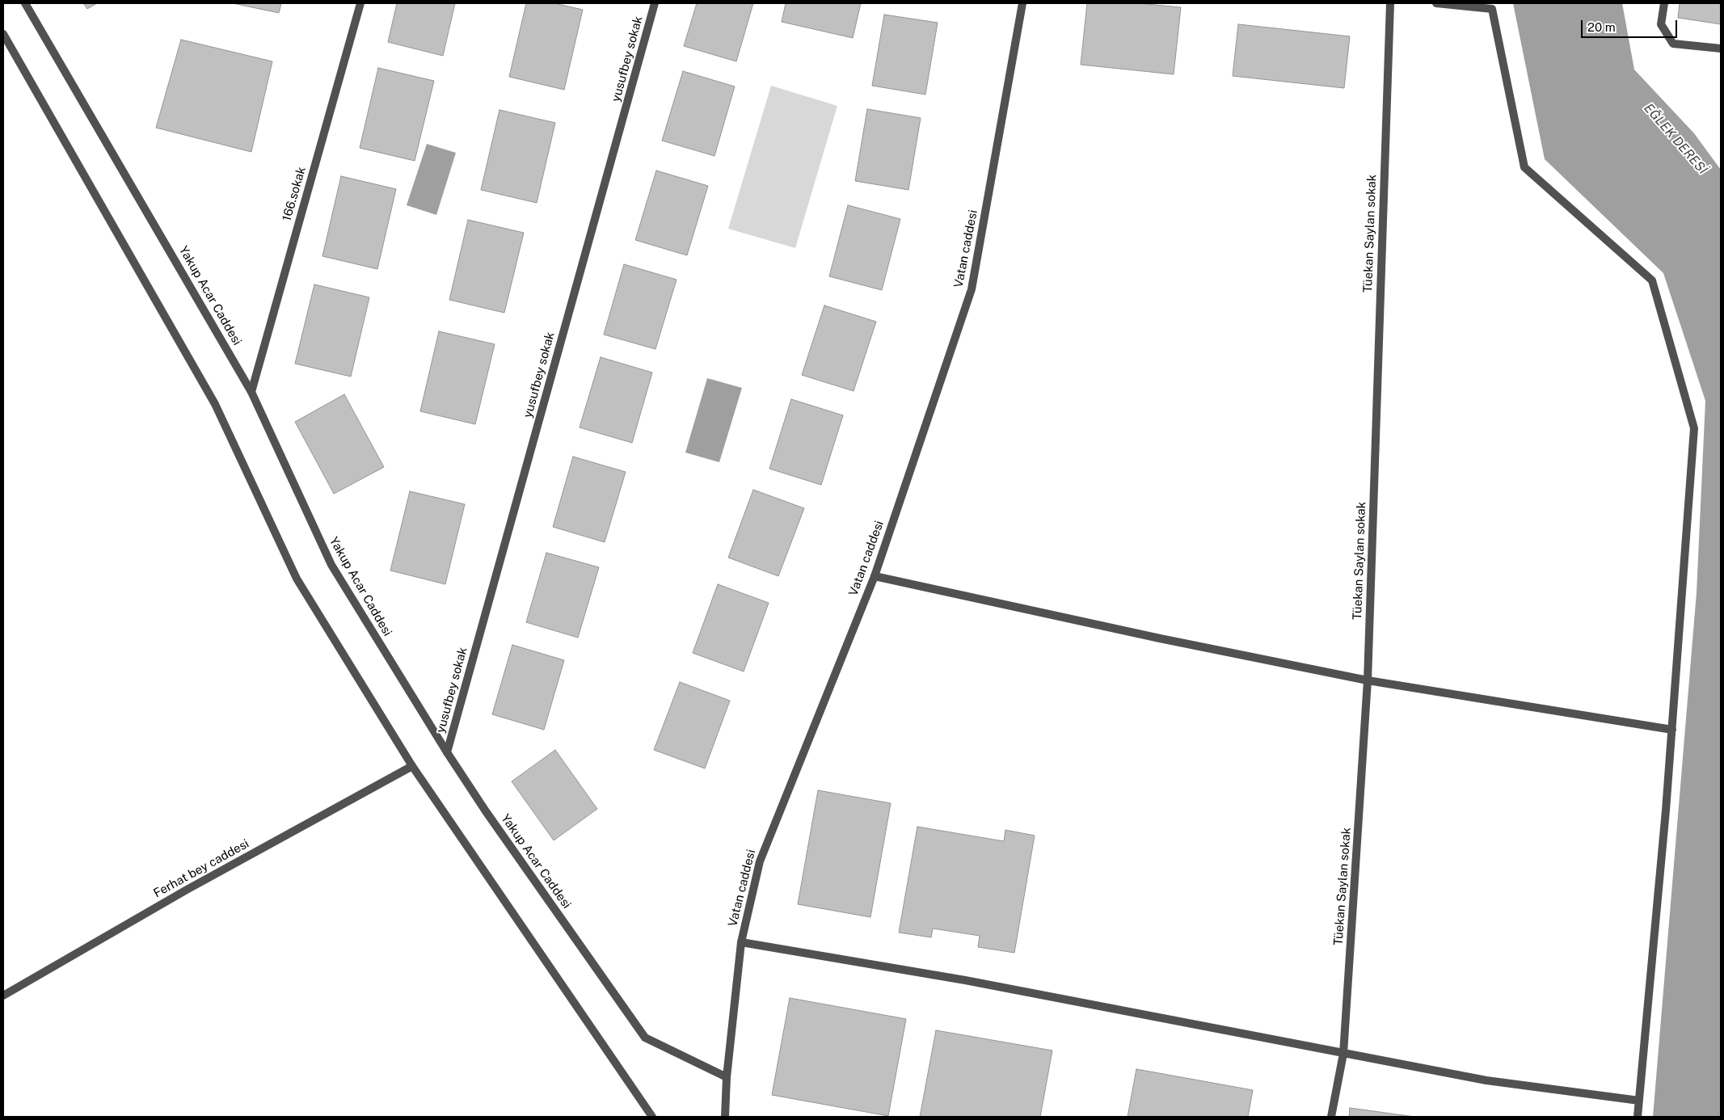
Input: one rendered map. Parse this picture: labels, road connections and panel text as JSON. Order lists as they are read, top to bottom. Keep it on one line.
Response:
{"streets":{"street":["yusufbey sokak","166.sokak","Tüekan Saylan sokak","Vatan caddesi","Yakup Acar Caddesi","Ferhat bey caddesi"]},"crossings":[["yusufbey sokak","Yakup Acar Caddesi"],["166.sokak","Yakup Acar Caddesi"],["Vatan caddesi","Yakup Acar Caddesi"]],"water":["EĞLEK DERESİ"],"scale_bar":"20 m"}
